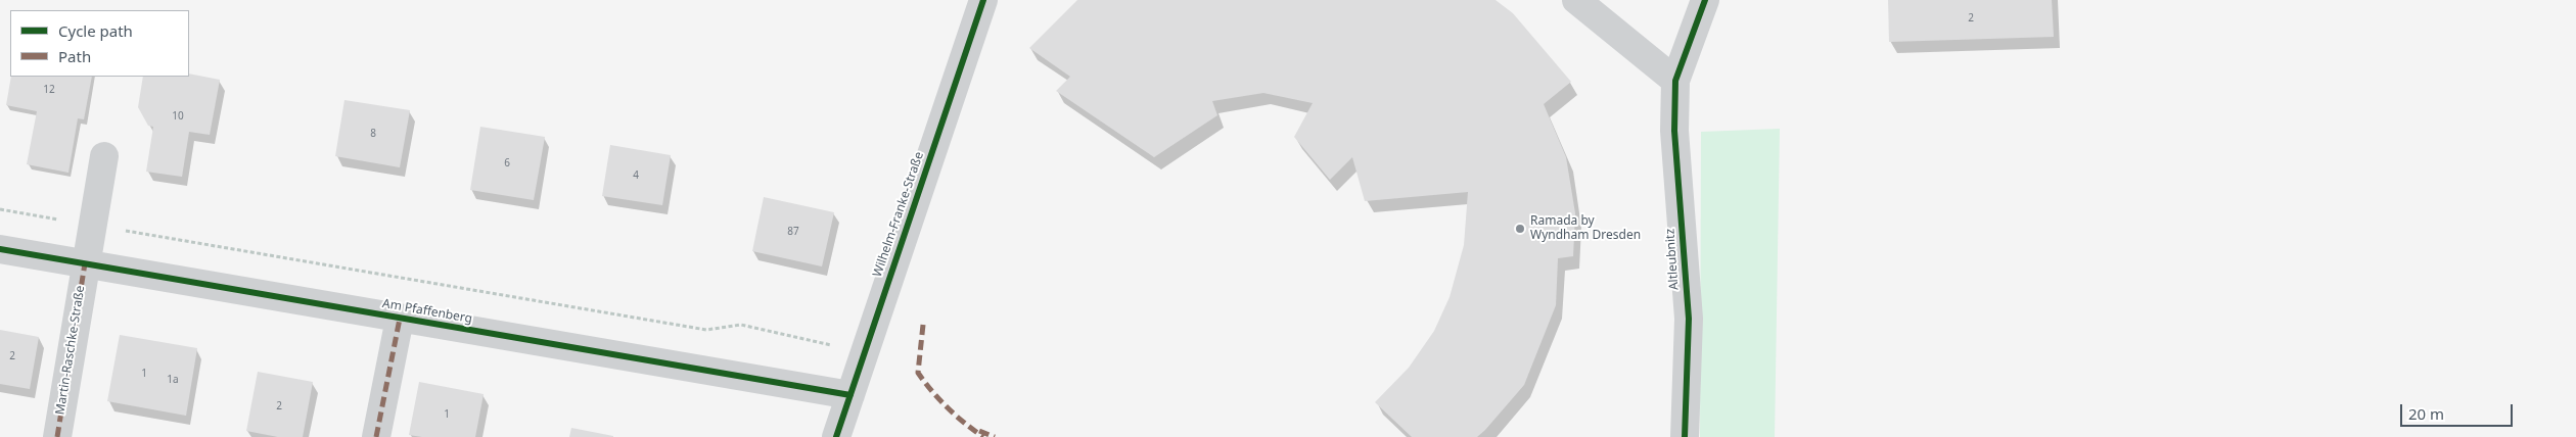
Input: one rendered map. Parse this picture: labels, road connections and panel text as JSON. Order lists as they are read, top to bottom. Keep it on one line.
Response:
{"streets":{"street":["Wilhelm-Franke-Straße","Altleubnitz","Am Pfaffenberg","Martin-Raschke-Straße"]},"crossings":[["Wilhelm-Franke-Straße","Am Pfaffenberg"],["Am Pfaffenberg","Martin-Raschke-Straße"]],"places":["Ramada by Wyndham Dresden"],"house_numbers":["2","12","10","8","6","4","87","2","1","1a","2","1"],"legend":["Cycle path","Path"],"scale_bar":"20 m"}
